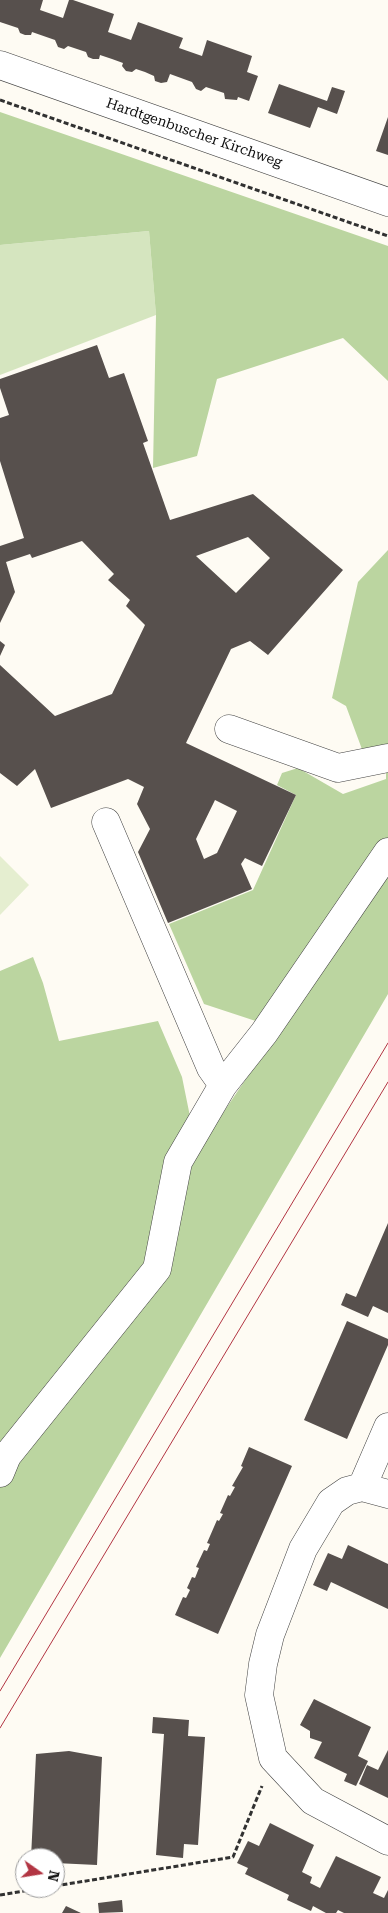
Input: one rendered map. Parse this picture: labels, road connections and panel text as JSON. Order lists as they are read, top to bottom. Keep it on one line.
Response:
{"streets":{"street":["Hardtgenbuscher Kirchweg"]},"north":"right"}
